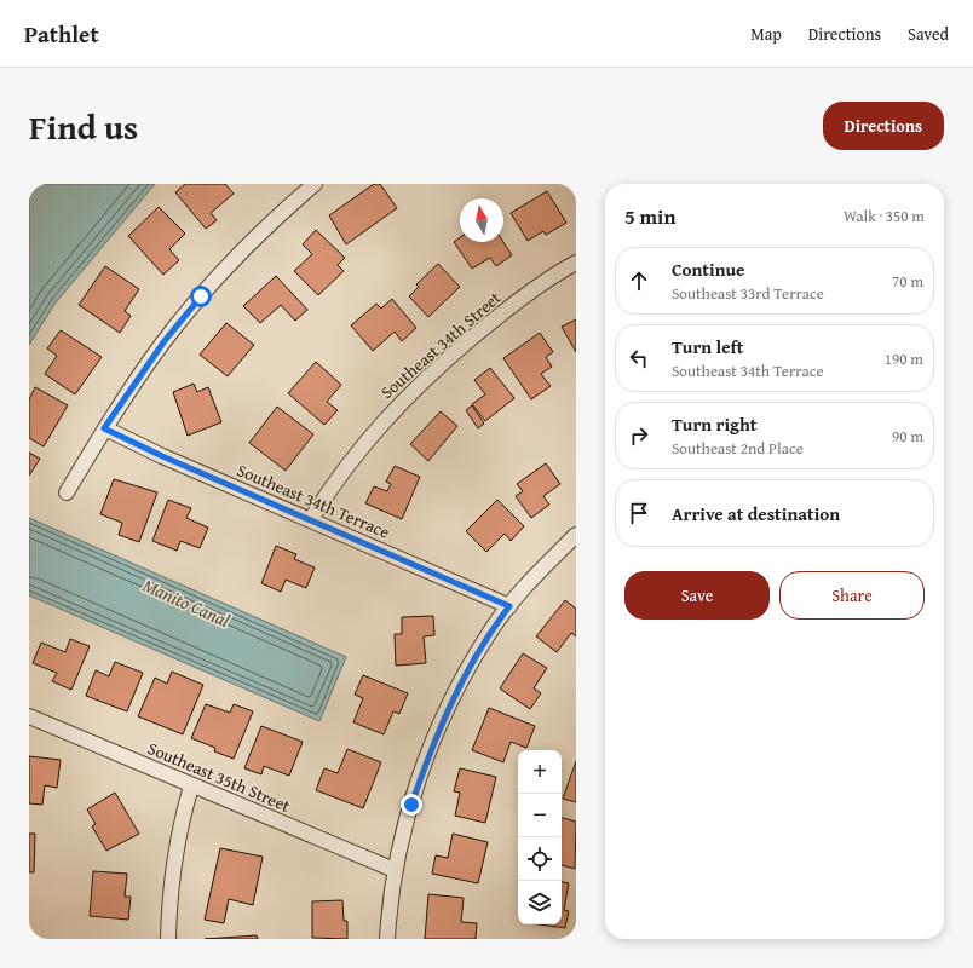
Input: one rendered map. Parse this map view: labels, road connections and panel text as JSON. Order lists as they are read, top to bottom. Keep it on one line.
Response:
{"streets":{"street":["Southeast 34th Street","Southeast 34th Terrace","Southeast 35th Street"]},"crossings":[["Southeast 34th Street","Southeast 34th Terrace"]],"water":["Manito Canal"],"north":"top","page":{"header":"Pathlet","nav":["Map","Directions","Saved"],"title":"Find us","buttons":["Directions",["Save","Share"]],"heading":["5 min","Walk · 350 m"],"list":[["Continue","Southeast 33rd Terrace","70 m"],["Turn left","Southeast 34th Terrace","190 m"],["Turn right","Southeast 2nd Place","90 m"],"Arrive at destination"],"map_buttons":["+","−"]}}
